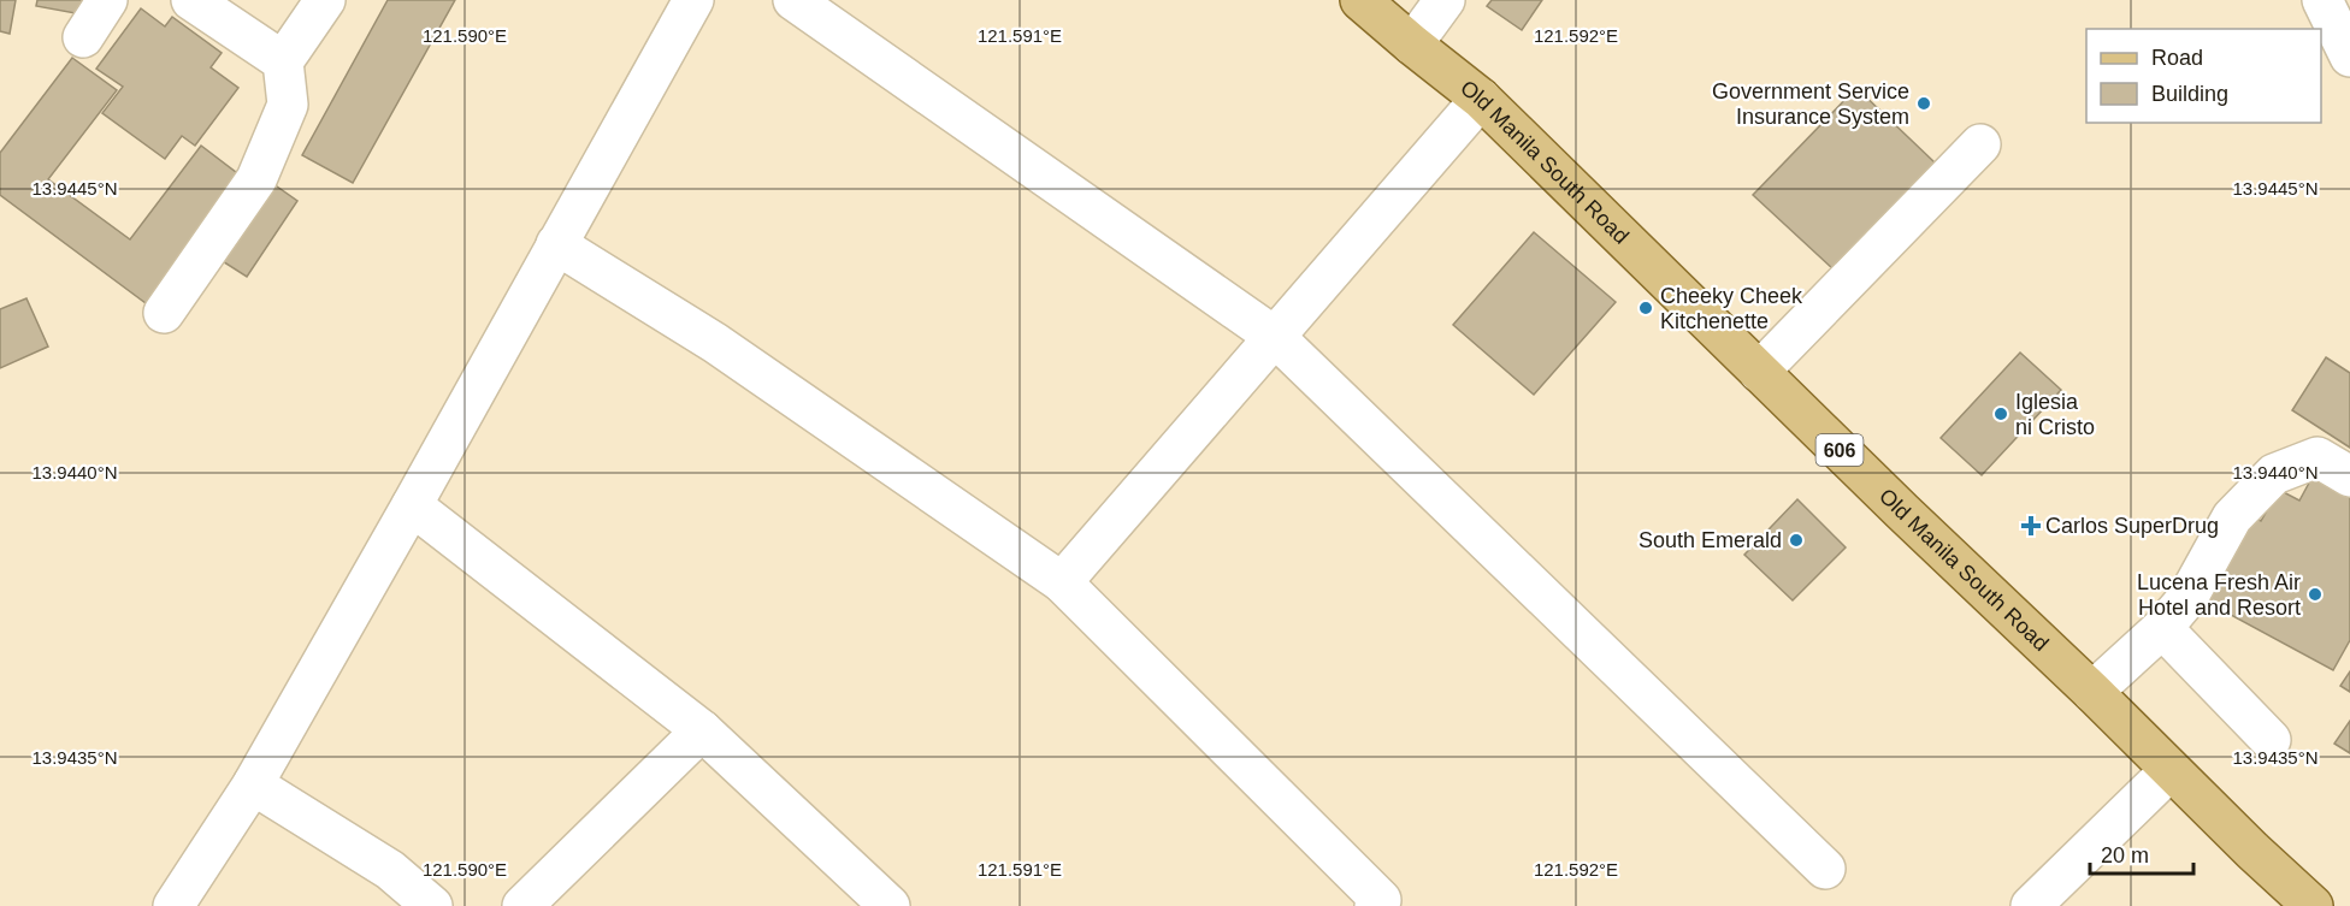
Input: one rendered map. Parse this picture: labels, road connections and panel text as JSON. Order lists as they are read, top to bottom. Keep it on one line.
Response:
{"streets":{"main road":["Old Manila South Road","606"]},"places":{"other":["Government Service Insurance System","Cheeky Cheek Kitchenette","Iglesia ni Cristo","South Emerald","Lucena Fresh Air Hotel and Resort"],"health":["Carlos SuperDrug"]},"legend":["Road","Building"],"scale_bar":"20 m","coordinates":["121.590°E","121.591°E","121.592°E","13.9445°N","13.9440°N","13.9435°N"]}
